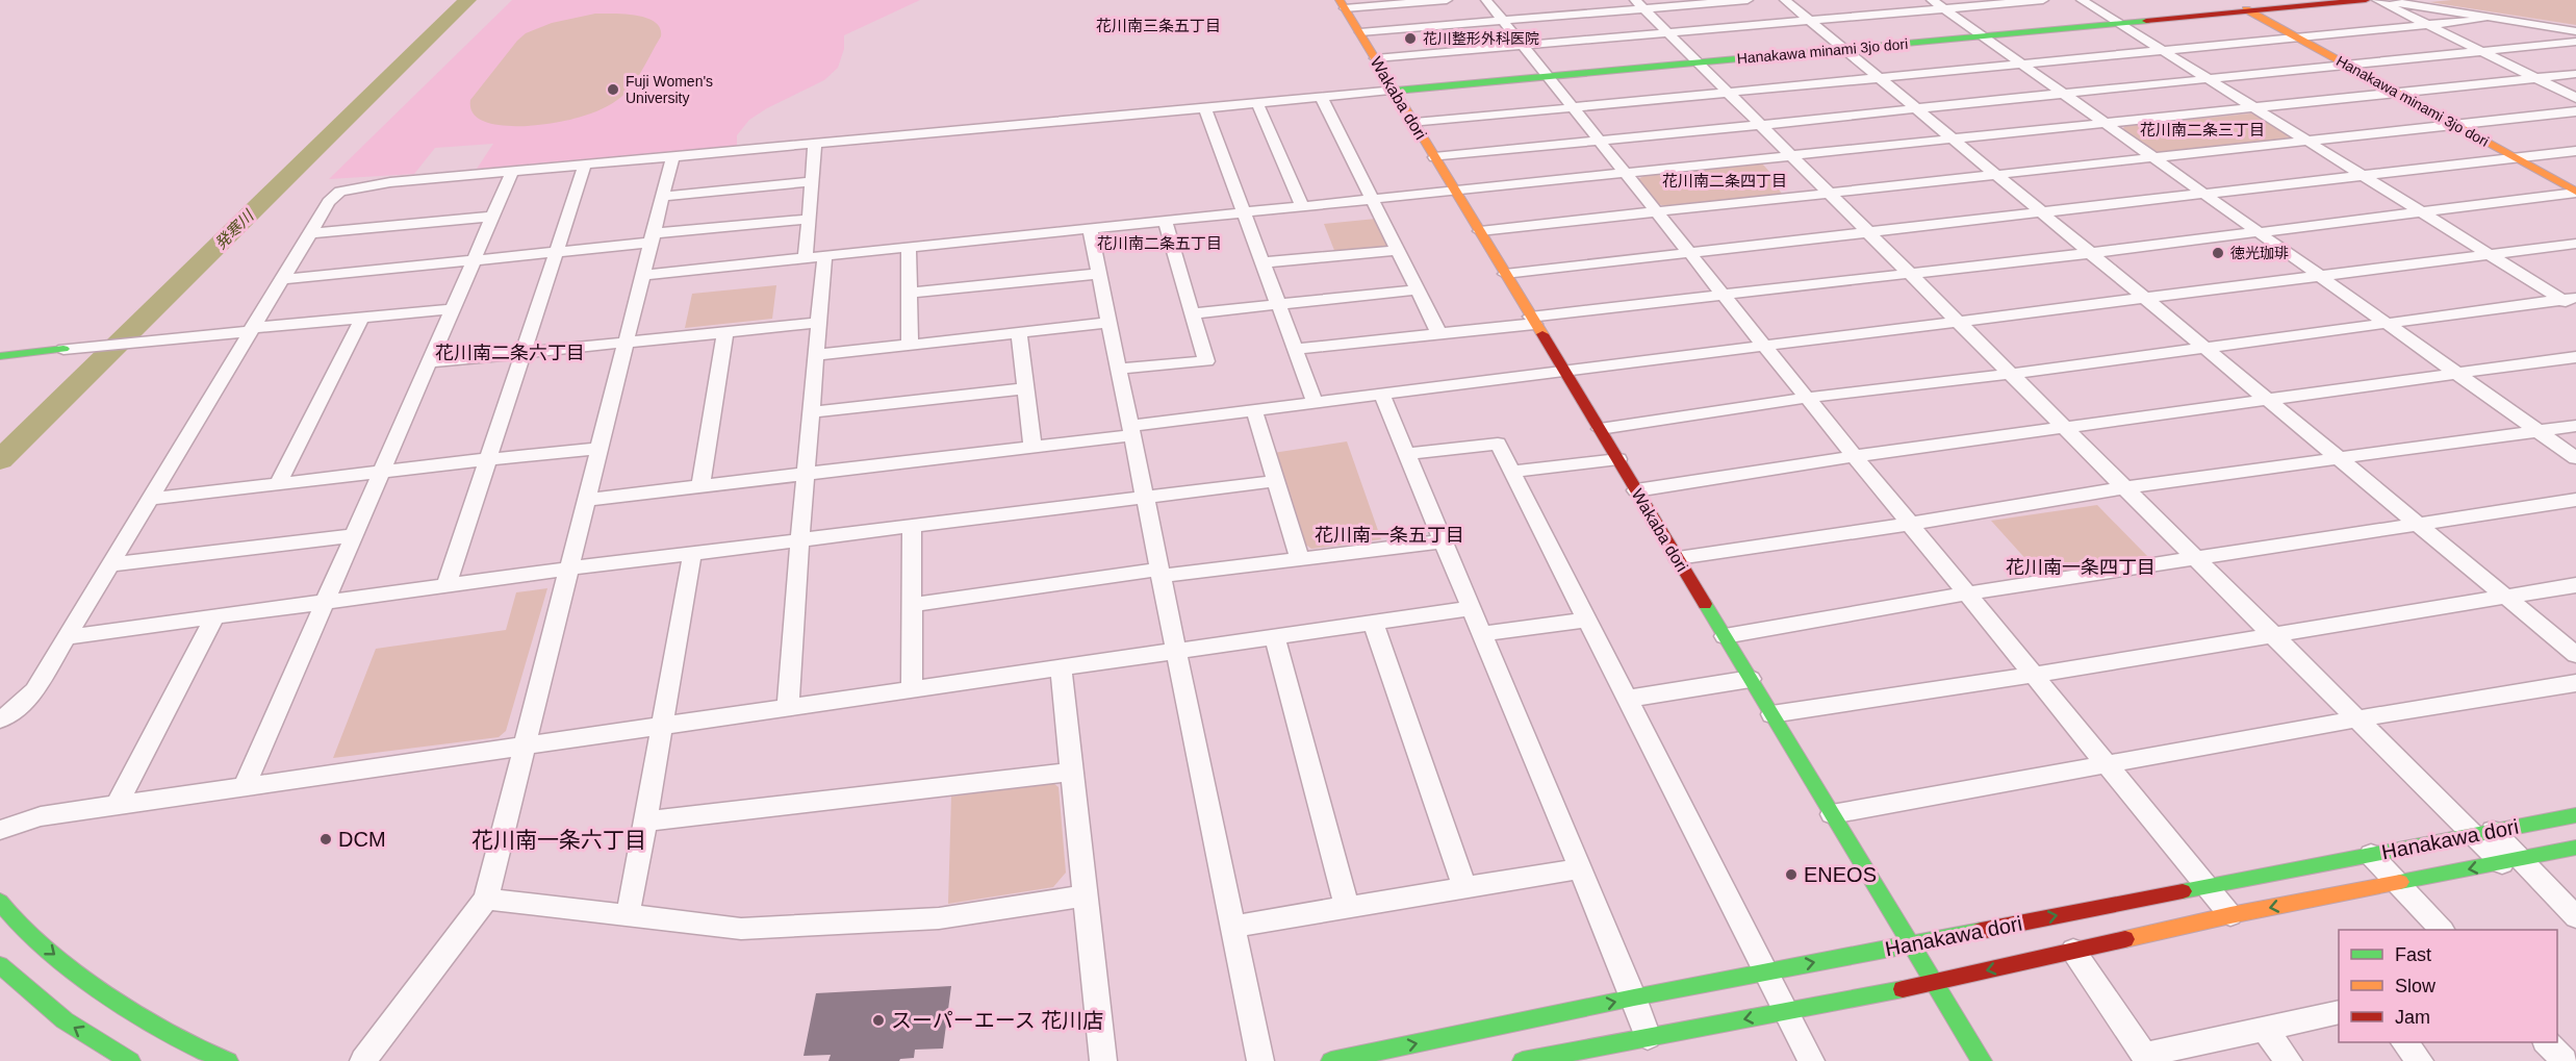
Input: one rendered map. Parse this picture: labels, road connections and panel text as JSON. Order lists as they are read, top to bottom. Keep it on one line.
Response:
{"streets":{"street":["Hanakawa minami 3jo dori","Wakaba dori","Hanakawa dori"]},"crossings":[["Hanakawa minami 3jo dori","Wakaba dori"],["Wakaba dori","Hanakawa dori"]],"districts":["花川南三条五丁目","花川南二条三丁目","花川南二条四丁目","花川南二条五丁目","花川南二条六丁目","花川南一条五丁目","花川南一条四丁目","花川南一条六丁目"],"water":["発寒川"],"places":["花川整形外科医院","Fuji Women's University","徳光珈琲","DCM","ENEOS","スーパーエース 花川店"],"legend":["Fast","Slow","Jam"]}
